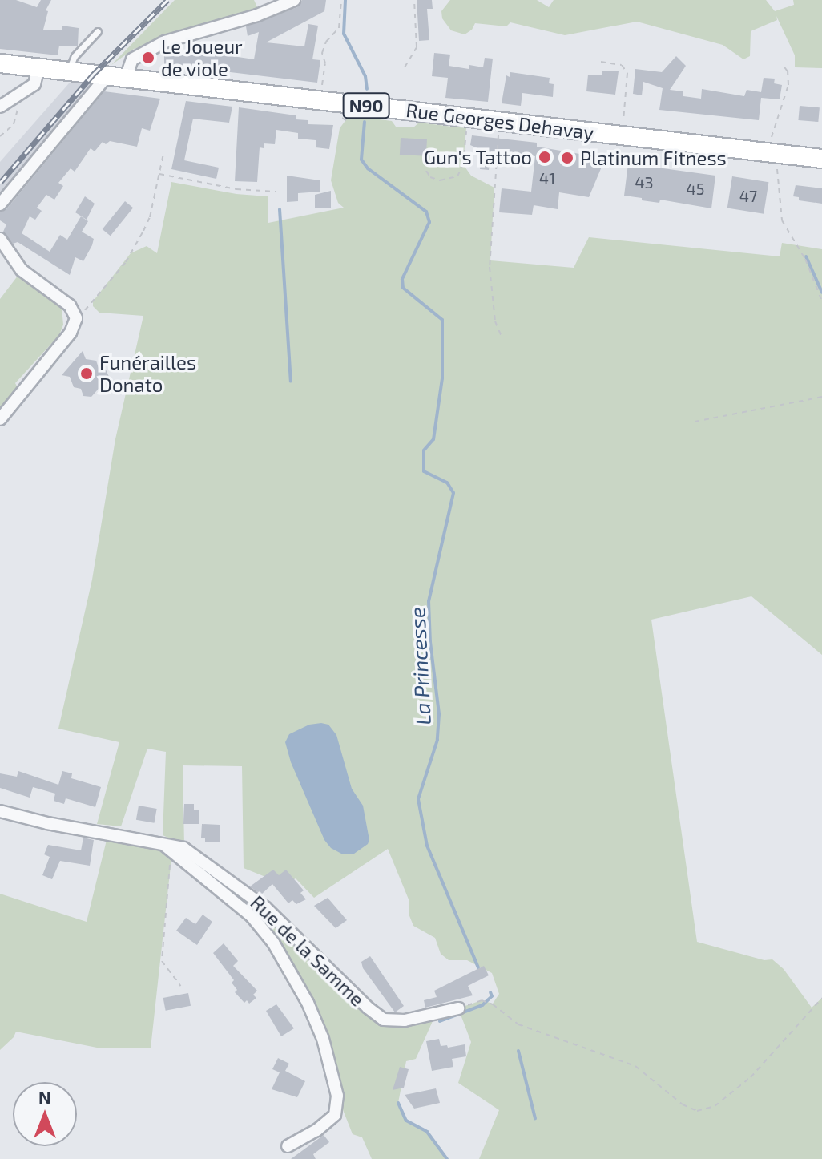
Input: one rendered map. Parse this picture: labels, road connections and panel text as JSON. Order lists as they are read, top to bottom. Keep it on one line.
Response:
{"streets":{"main road":["N90","Rue Georges Dehavay"],"street":["Rue de la Samme"]},"crossings":[["N90","Rue Georges Dehavay"]],"water":["La Princesse"],"places":["Le Joueur de viole","Gun's Tattoo","Platinum Fitness","Funérailles Donato"],"house_numbers":["41","43","45","47"],"north":"top"}
